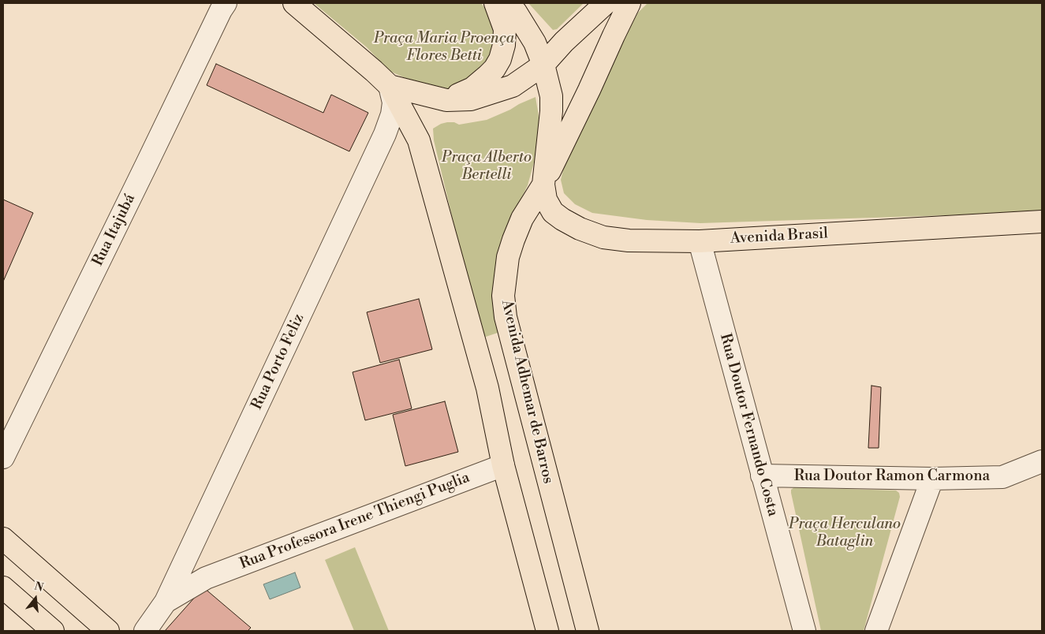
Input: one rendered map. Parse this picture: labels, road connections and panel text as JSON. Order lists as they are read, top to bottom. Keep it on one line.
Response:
{"streets":{"main road":["Avenida Brasil","Avenida Adhemar de Barros"],"street":["Rua Itajubá","Rua Porto Feliz","Rua Doutor Fernando Costa","Rua Doutor Ramon Carmona","Rua Professora Irene Thiengi Puglia"]},"crossings":[["Avenida Brasil","Avenida Adhemar de Barros"],["Avenida Brasil","Rua Doutor Fernando Costa"],["Rua Porto Feliz","Rua Professora Irene Thiengi Puglia"],["Rua Doutor Fernando Costa","Rua Doutor Ramon Carmona"]],"parks":["Praça Maria Proença Flores Betti","Praça Alberto Bertelli","Praça Herculano Bataglin"],"north":"top"}
